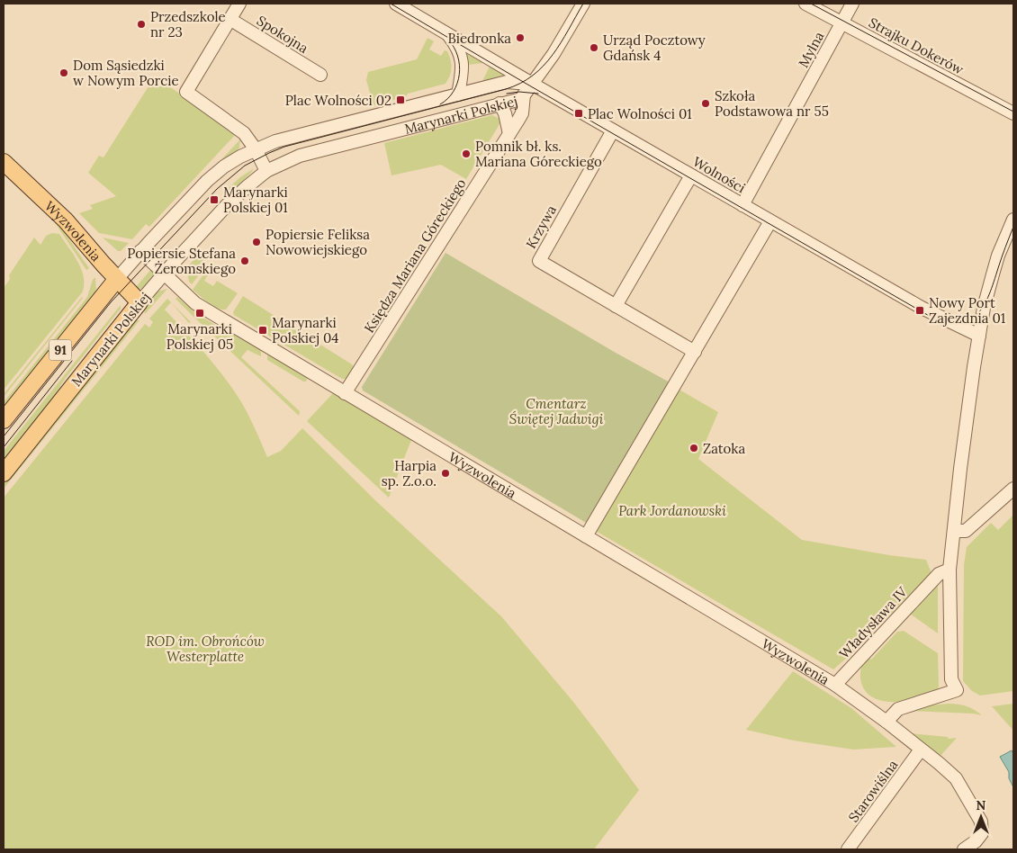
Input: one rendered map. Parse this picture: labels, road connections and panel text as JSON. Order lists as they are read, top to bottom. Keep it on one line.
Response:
{"streets":{"main road":["Marynarki Polskiej","Wyzwolenia","91"],"street":["Spokojna","Strajku Dokerów","Mylna","Wolności","Krzywa","Księdza Mariana Góreckiego","Władysława IV","Starowiślna"]},"crossings":[["Strajku Dokerów","Mylna"],["Mylna","Wolności"],["Marynarki Polskiej","Wolności"],["Marynarki Polskiej","Wyzwolenia"],["Marynarki Polskiej","Księdza Mariana Góreckiego"],["Wolności","Krzywa"],["Wyzwolenia","Księdza Mariana Góreckiego"],["Wyzwolenia","Władysława IV"]],"parks":["Cmentarz Świętej Jadwigi","Park Jordanowski","ROD im. Obrońców Westerplatte"],"places":{"other":["Przedszkole nr 23","Biedronka","Urząd Pocztowy Gdańsk 4","Dom Sąsiedzki w Nowym Porcie","Szkoła Podstawowa nr 55","Pomnik bł. ks. Mariana Góreckiego","Popiersie Feliksa Nowowiejskiego","Popiersie Stefana Żeromskiego","Zatoka","Harpia sp. Z.o.o."],"transit":["Plac Wolności 02","Plac Wolności 01","Marynarki Polskiej 01","Nowy Port Zajezdnia 01","Marynarki Polskiej 05","Marynarki Polskiej 04"]},"north":"top"}
